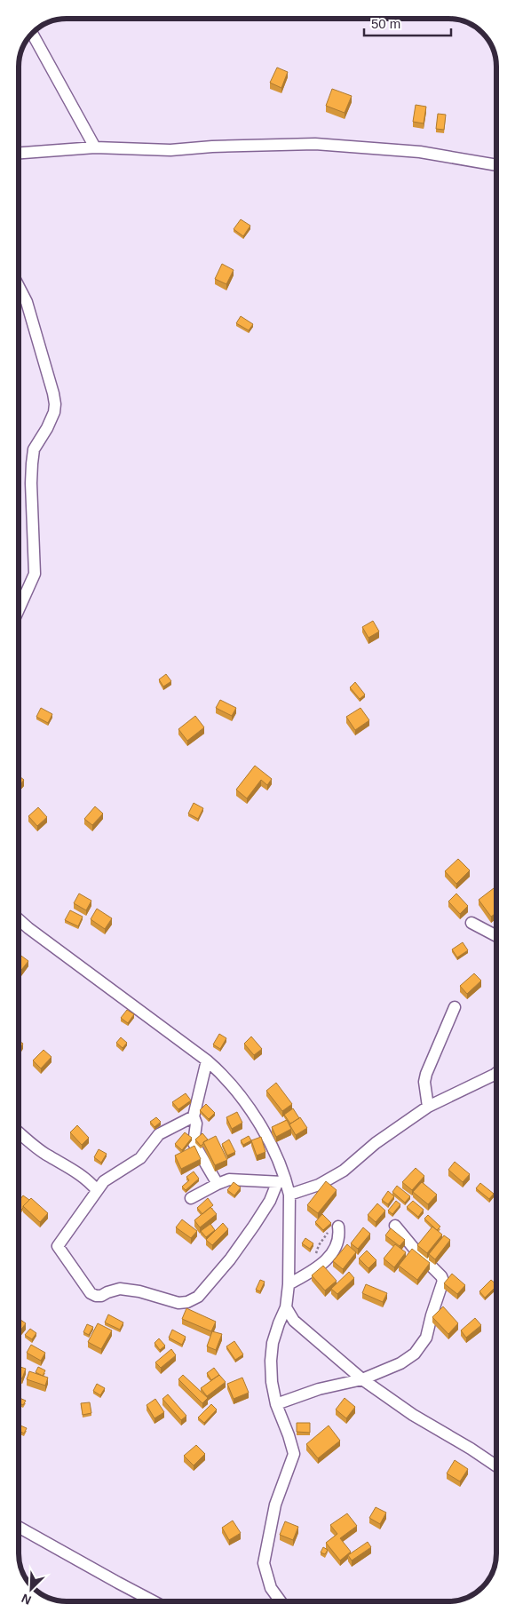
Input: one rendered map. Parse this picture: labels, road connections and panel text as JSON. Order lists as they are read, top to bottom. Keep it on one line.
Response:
{"scale_bar":"50 m","north":"bottom left"}
